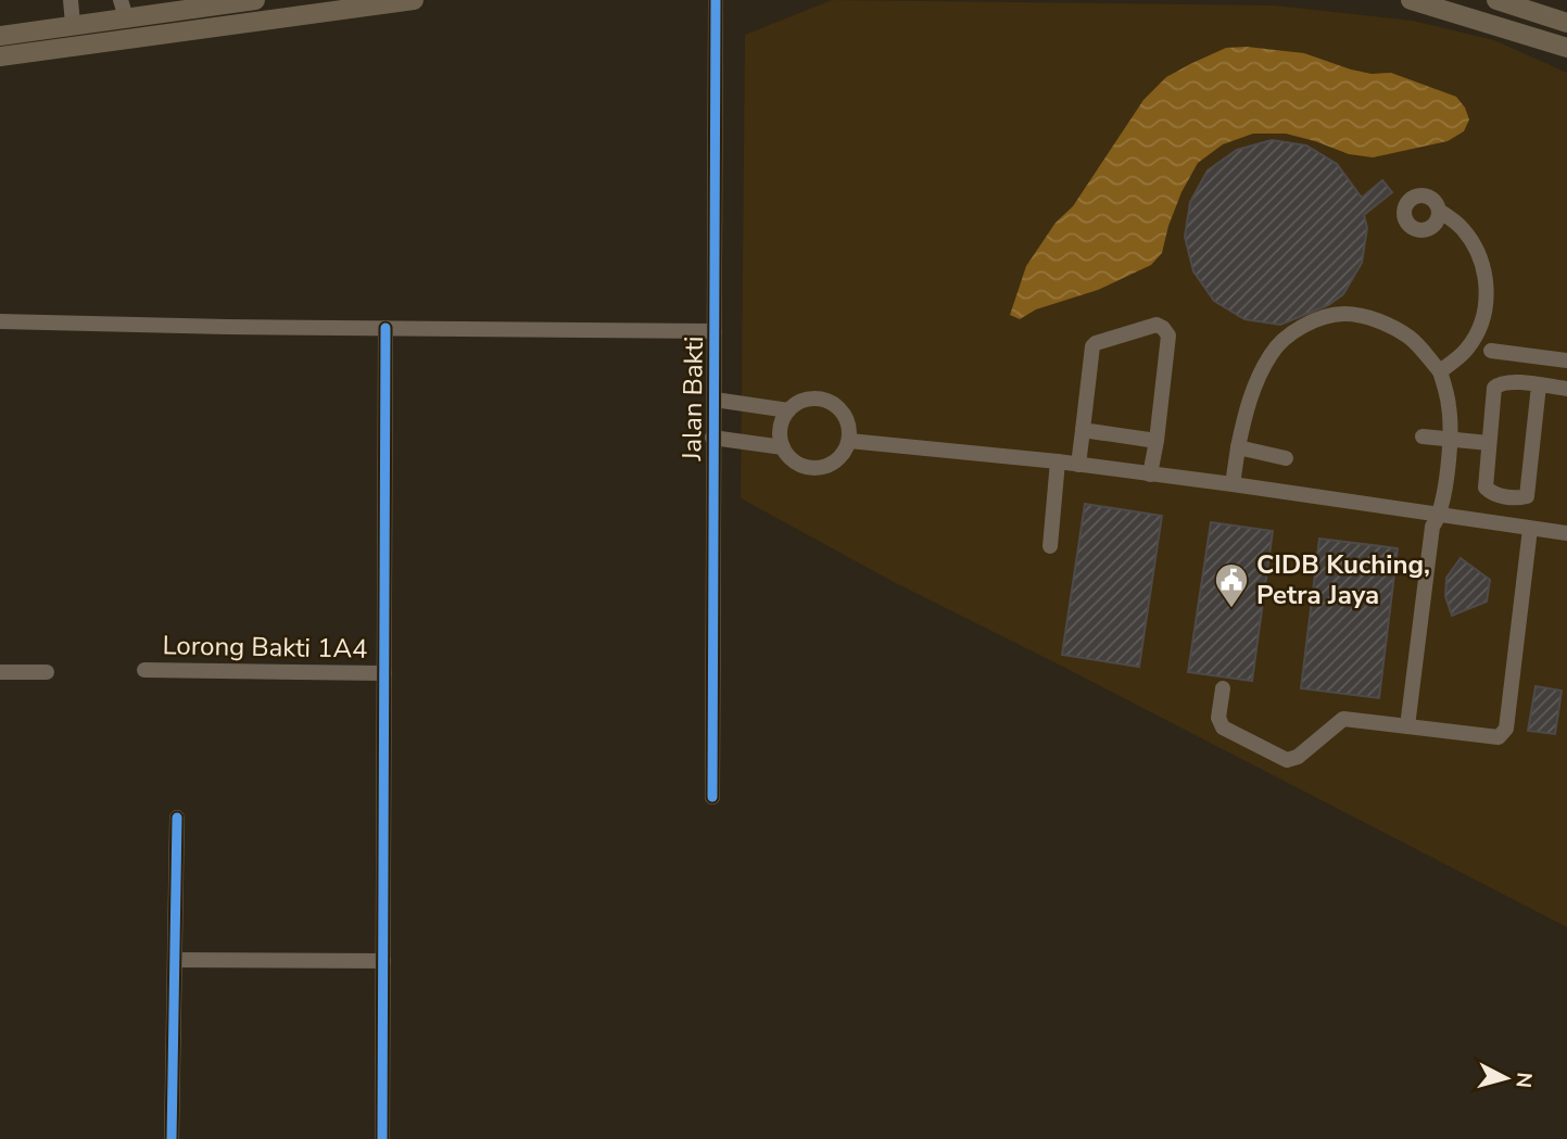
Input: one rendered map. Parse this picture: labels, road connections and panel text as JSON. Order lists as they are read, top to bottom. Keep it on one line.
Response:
{"streets":{"street":["Jalan Bakti","Lorong Bakti 1A4"]},"places":{"public building":["CIDB Kuching, Petra Jaya"]},"north":"right"}
